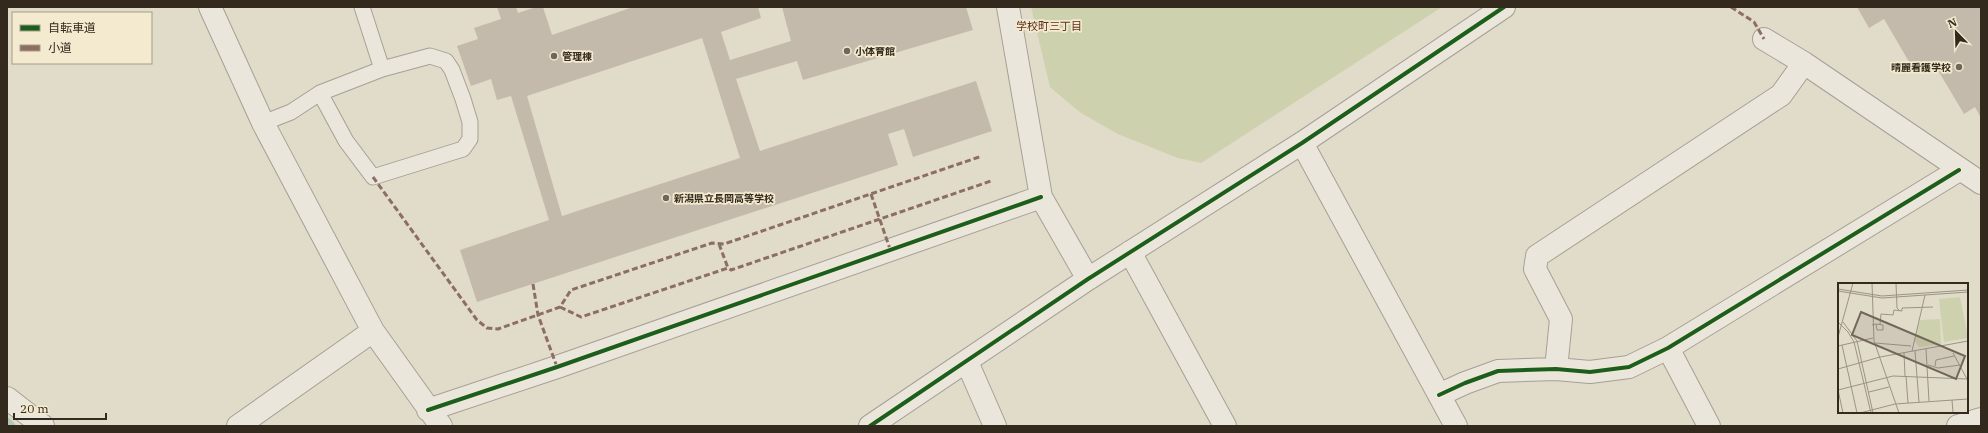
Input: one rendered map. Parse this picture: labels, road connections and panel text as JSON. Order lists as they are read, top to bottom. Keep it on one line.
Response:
{"districts":["学校町三丁目"],"places":["小体育館","管理棟","晴麗看護学校","新潟県立長岡高等学校"],"legend":["自転車道","小道"],"scale_bar":"20 m","north":"top left"}
